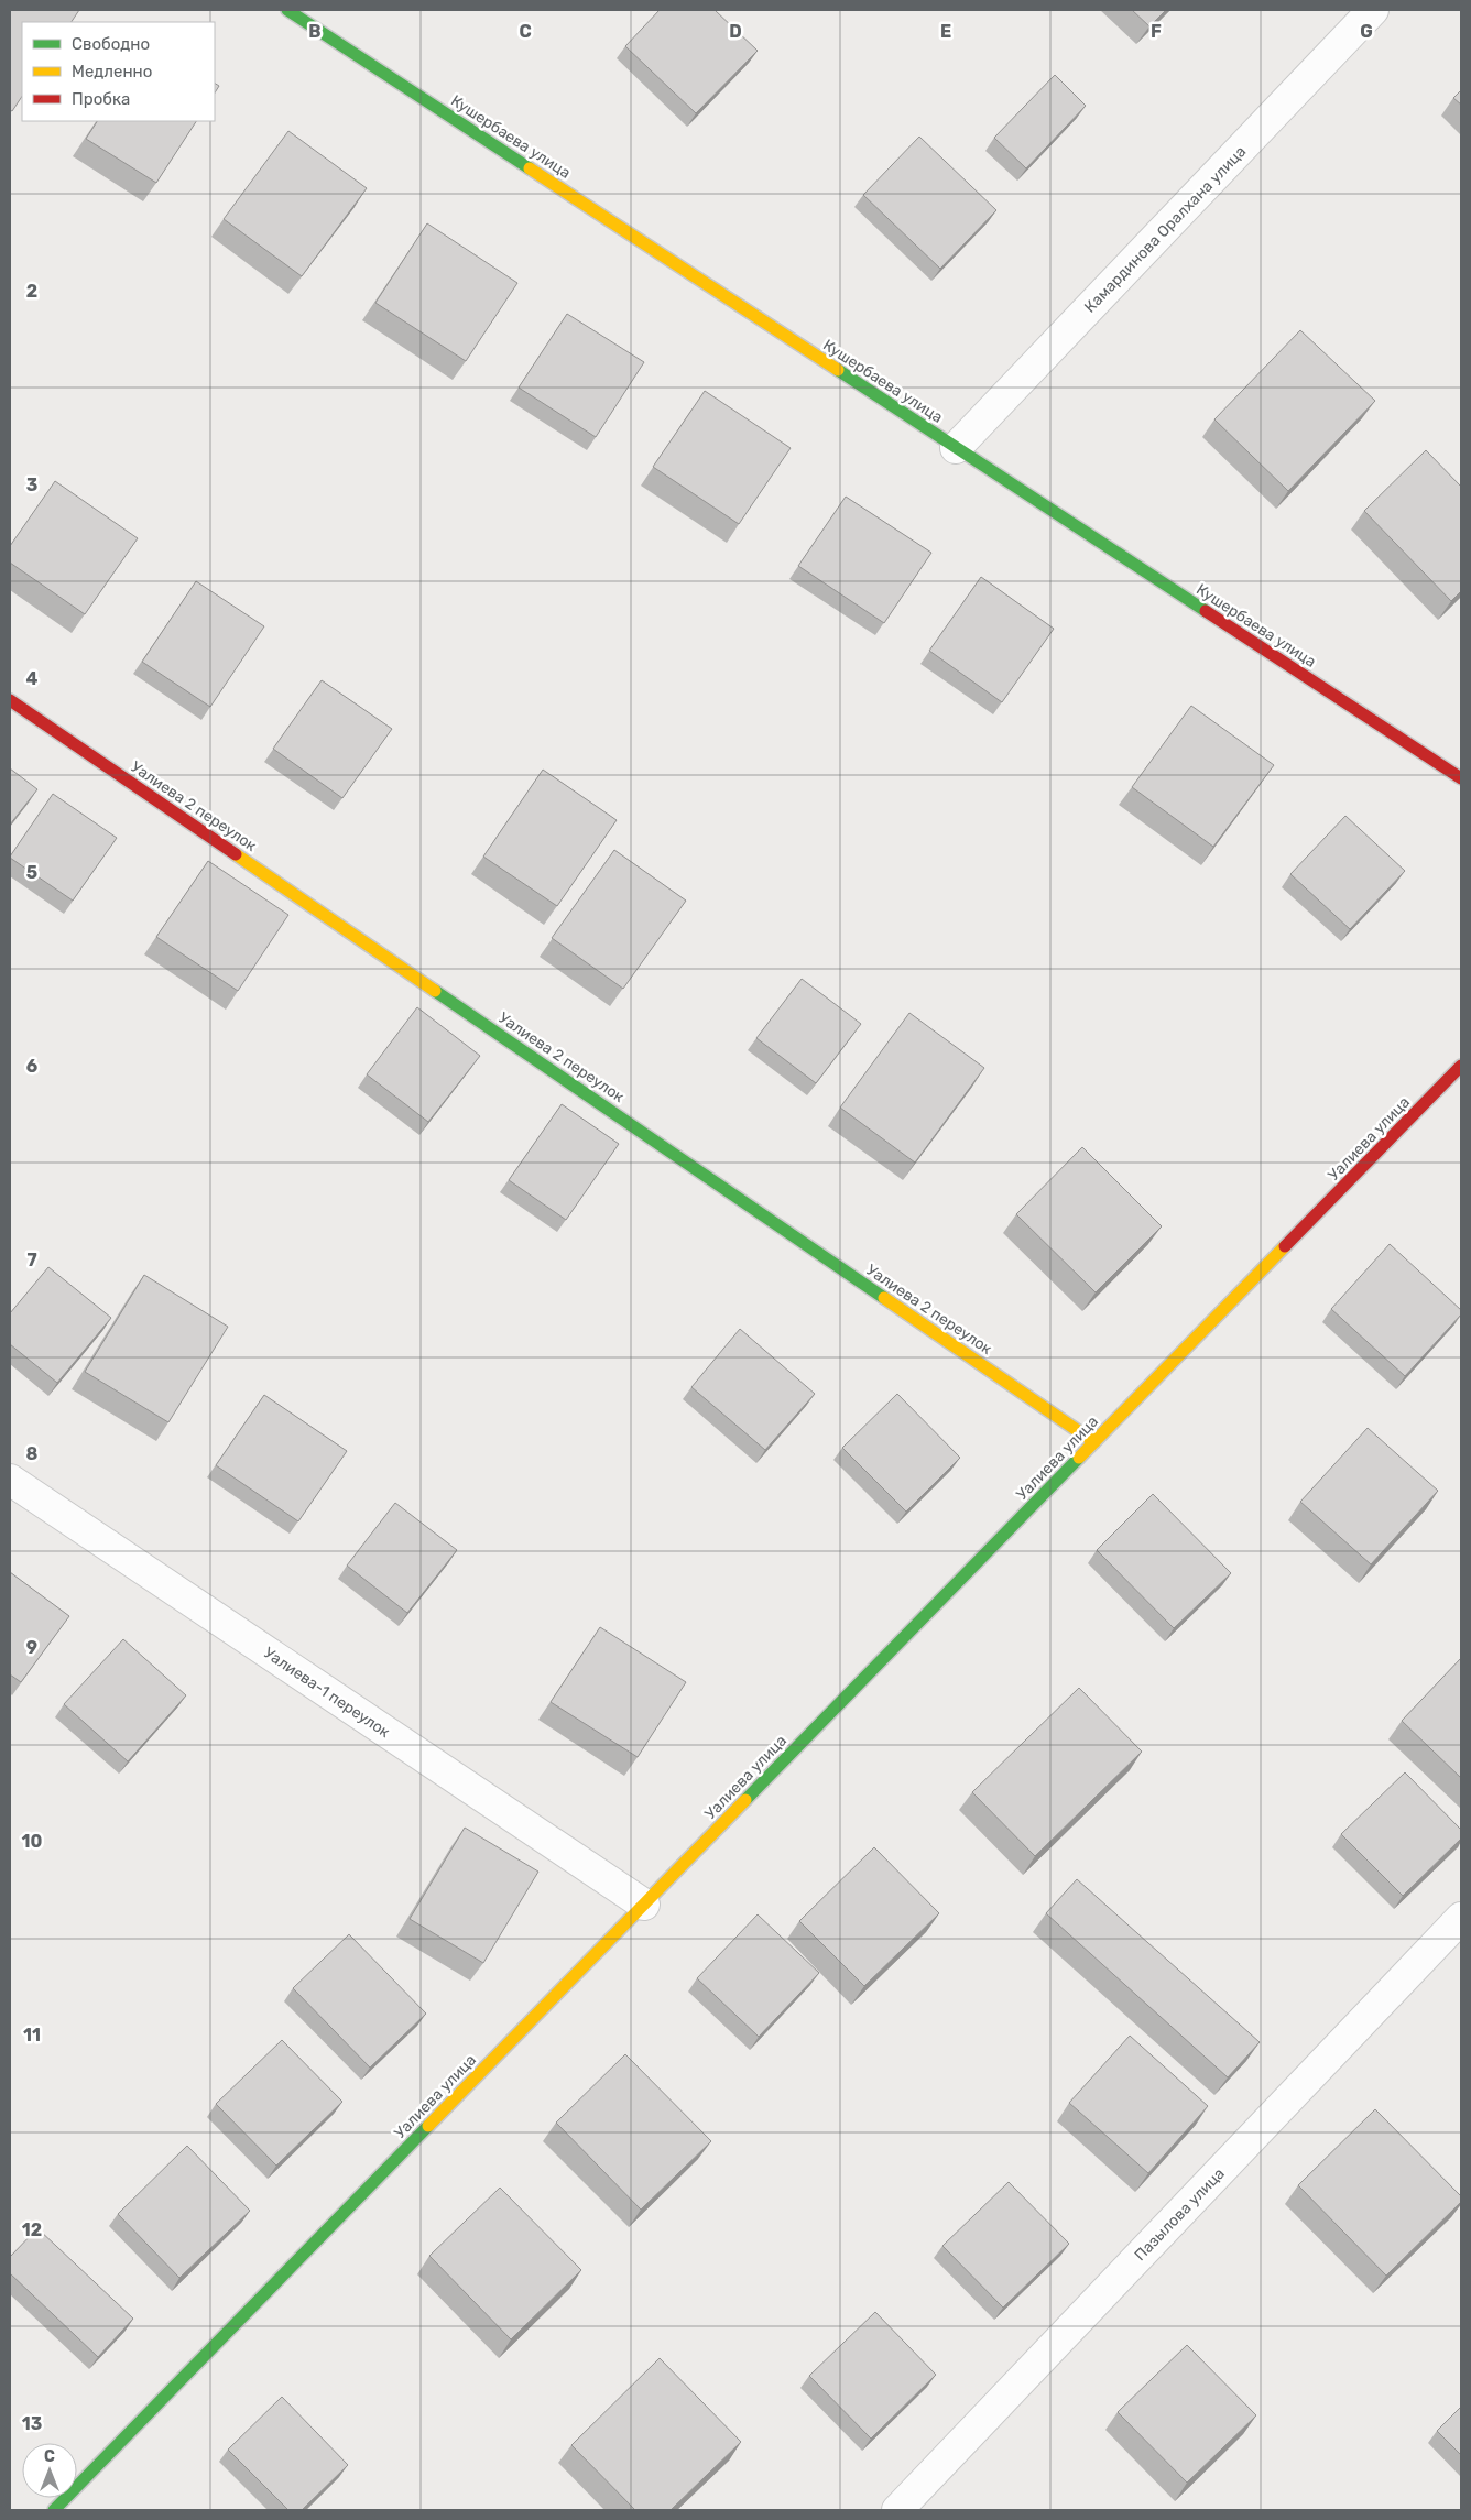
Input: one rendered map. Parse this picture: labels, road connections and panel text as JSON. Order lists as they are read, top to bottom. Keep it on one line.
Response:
{"streets":{"street":["Кушербаева улица","Камардинова Оралхана улица","Уалиева 2 переулок","Уалиева улица","Уалиева-1 переулок","Пазылова улица"]},"crossings":[["Кушербаева улица","Камардинова Оралхана улица"],["Уалиева 2 переулок","Уалиева улица"],["Уалиева улица","Уалиева-1 переулок"]],"legend":["Свободно","Медленно","Пробка"],"north":"top","grid":{"columns":["B","C","D","E","F","G"],"rows":["2","3","4","5","6","7","8","9","10","11","12","13"]}}
